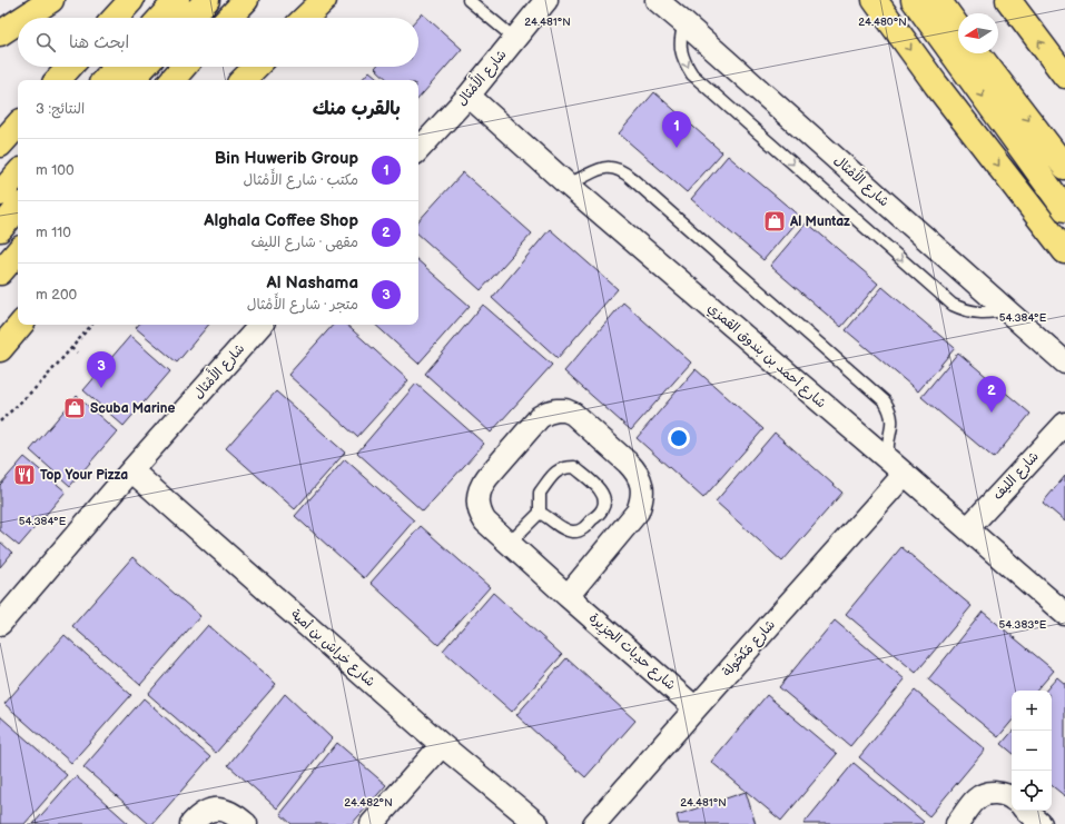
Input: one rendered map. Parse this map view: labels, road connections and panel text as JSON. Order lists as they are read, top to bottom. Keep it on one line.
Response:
{"streets":{"street":["شارع الأَمْثال","شارع أحمد بن بندوق القمزي","شارع الليف","شارع خراش بن أمية","شارع مَكحُولة","شارع حدِبات الجزِيرة"]},"crossings":[["شارع الأَمْثال","شارع أحمد بن بندوق القمزي"],["شارع الأَمْثال","شارع خراش بن أمية"],["شارع أحمد بن بندوق القمزي","شارع الليف"],["شارع أحمد بن بندوق القمزي","شارع مَكحُولة"],["شارع مَكحُولة","شارع حدِبات الجزِيرة"]],"places":{"shop":["Al Muntaz","Scuba Marine"],"restaurant":["Top Your Pizza"]},"north":"left","page":{"search":"ابحث هنا","heading":["بالقرب منك","النتائج: 3"],"pins":["1","3","2"],"list":[{"mark":"1","name":"Bin Huwerib Group","note":"مكتب · شارع الأَمْثال","value":"100 m"},{"mark":"2","name":"Alghala Coffee Shop","note":"مقهى · شارع الليف","value":"110 m"},{"mark":"3","name":"Al Nashama","note":"متجر · شارع الأَمْثال","value":"200 m"}],"map_buttons":["+","−"]},"coordinates":["24.481°N","24.480°N","54.384°E","54.383°E","24.482°N"]}
